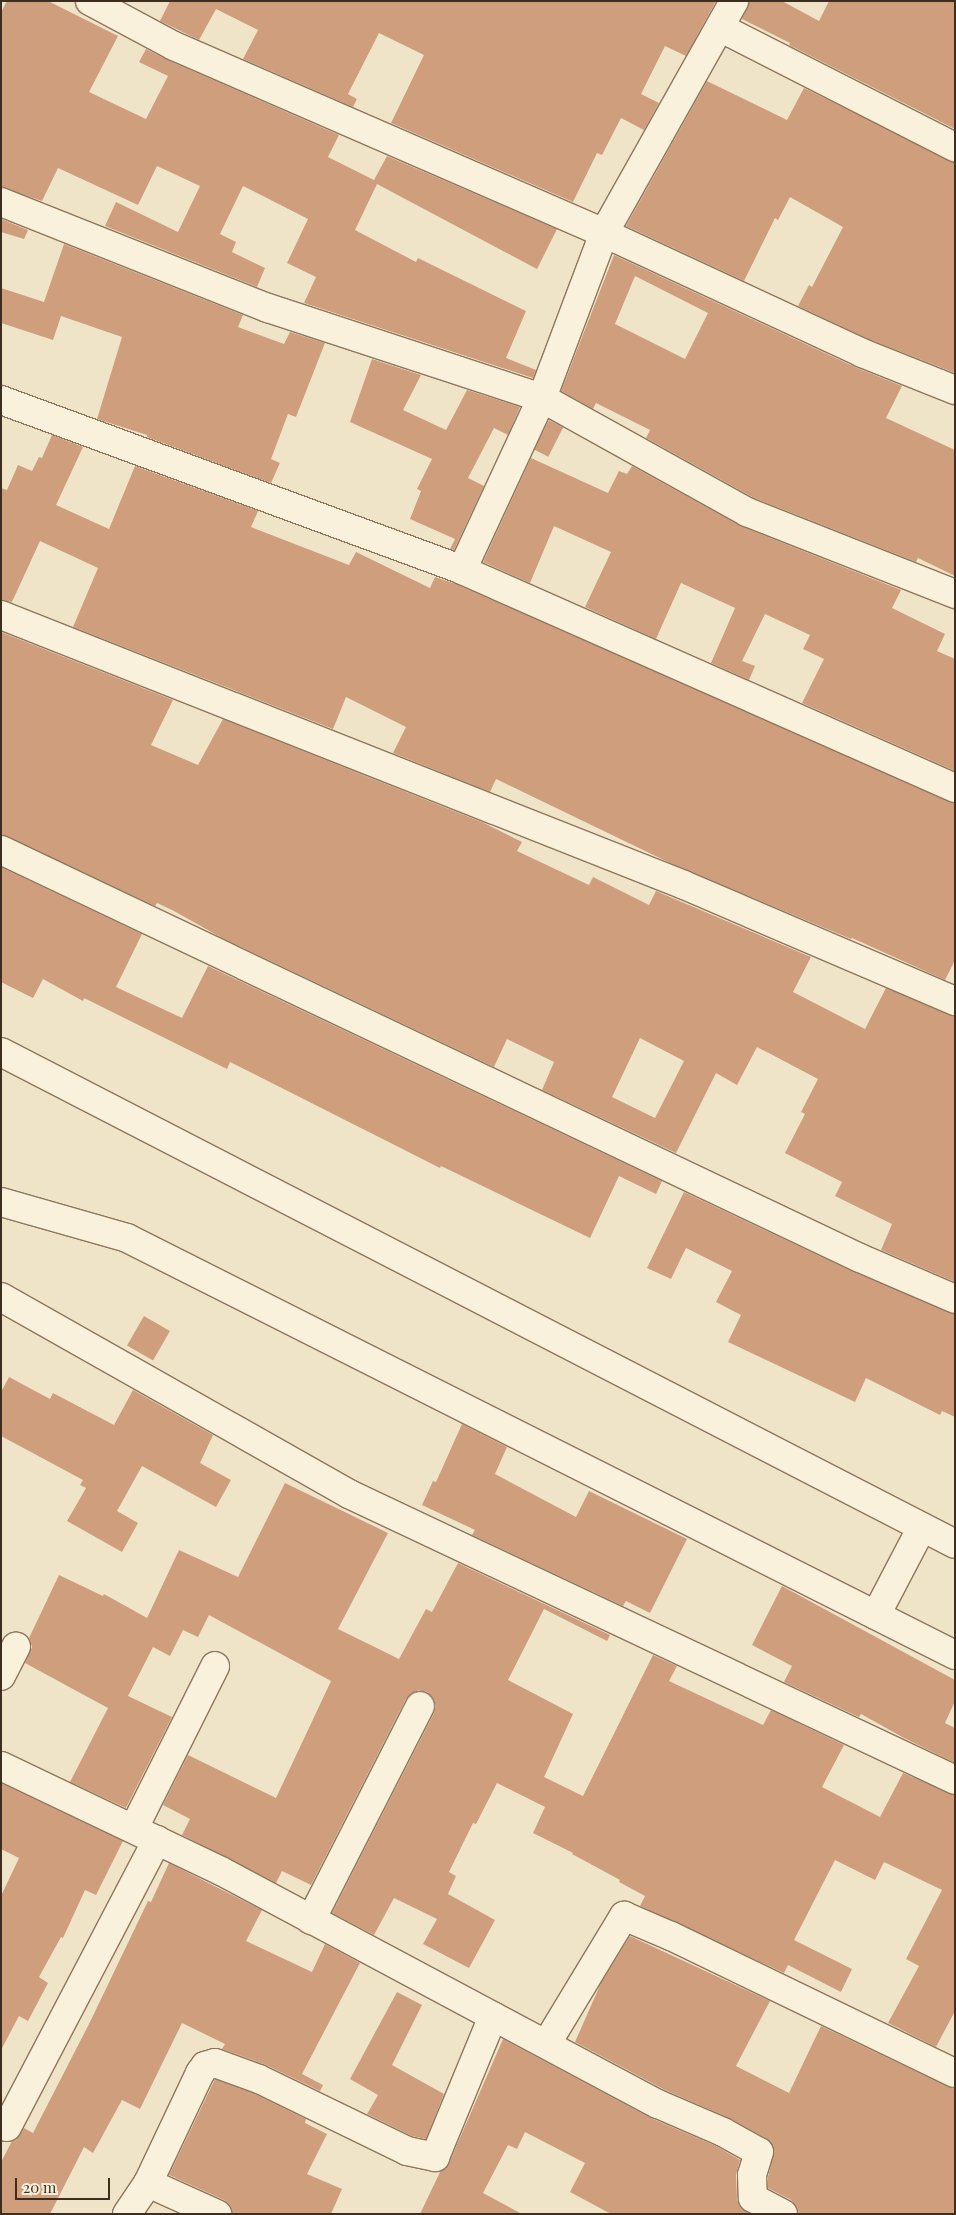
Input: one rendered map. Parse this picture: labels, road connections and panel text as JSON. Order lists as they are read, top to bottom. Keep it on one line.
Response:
{"scale_bar":"20 m"}
